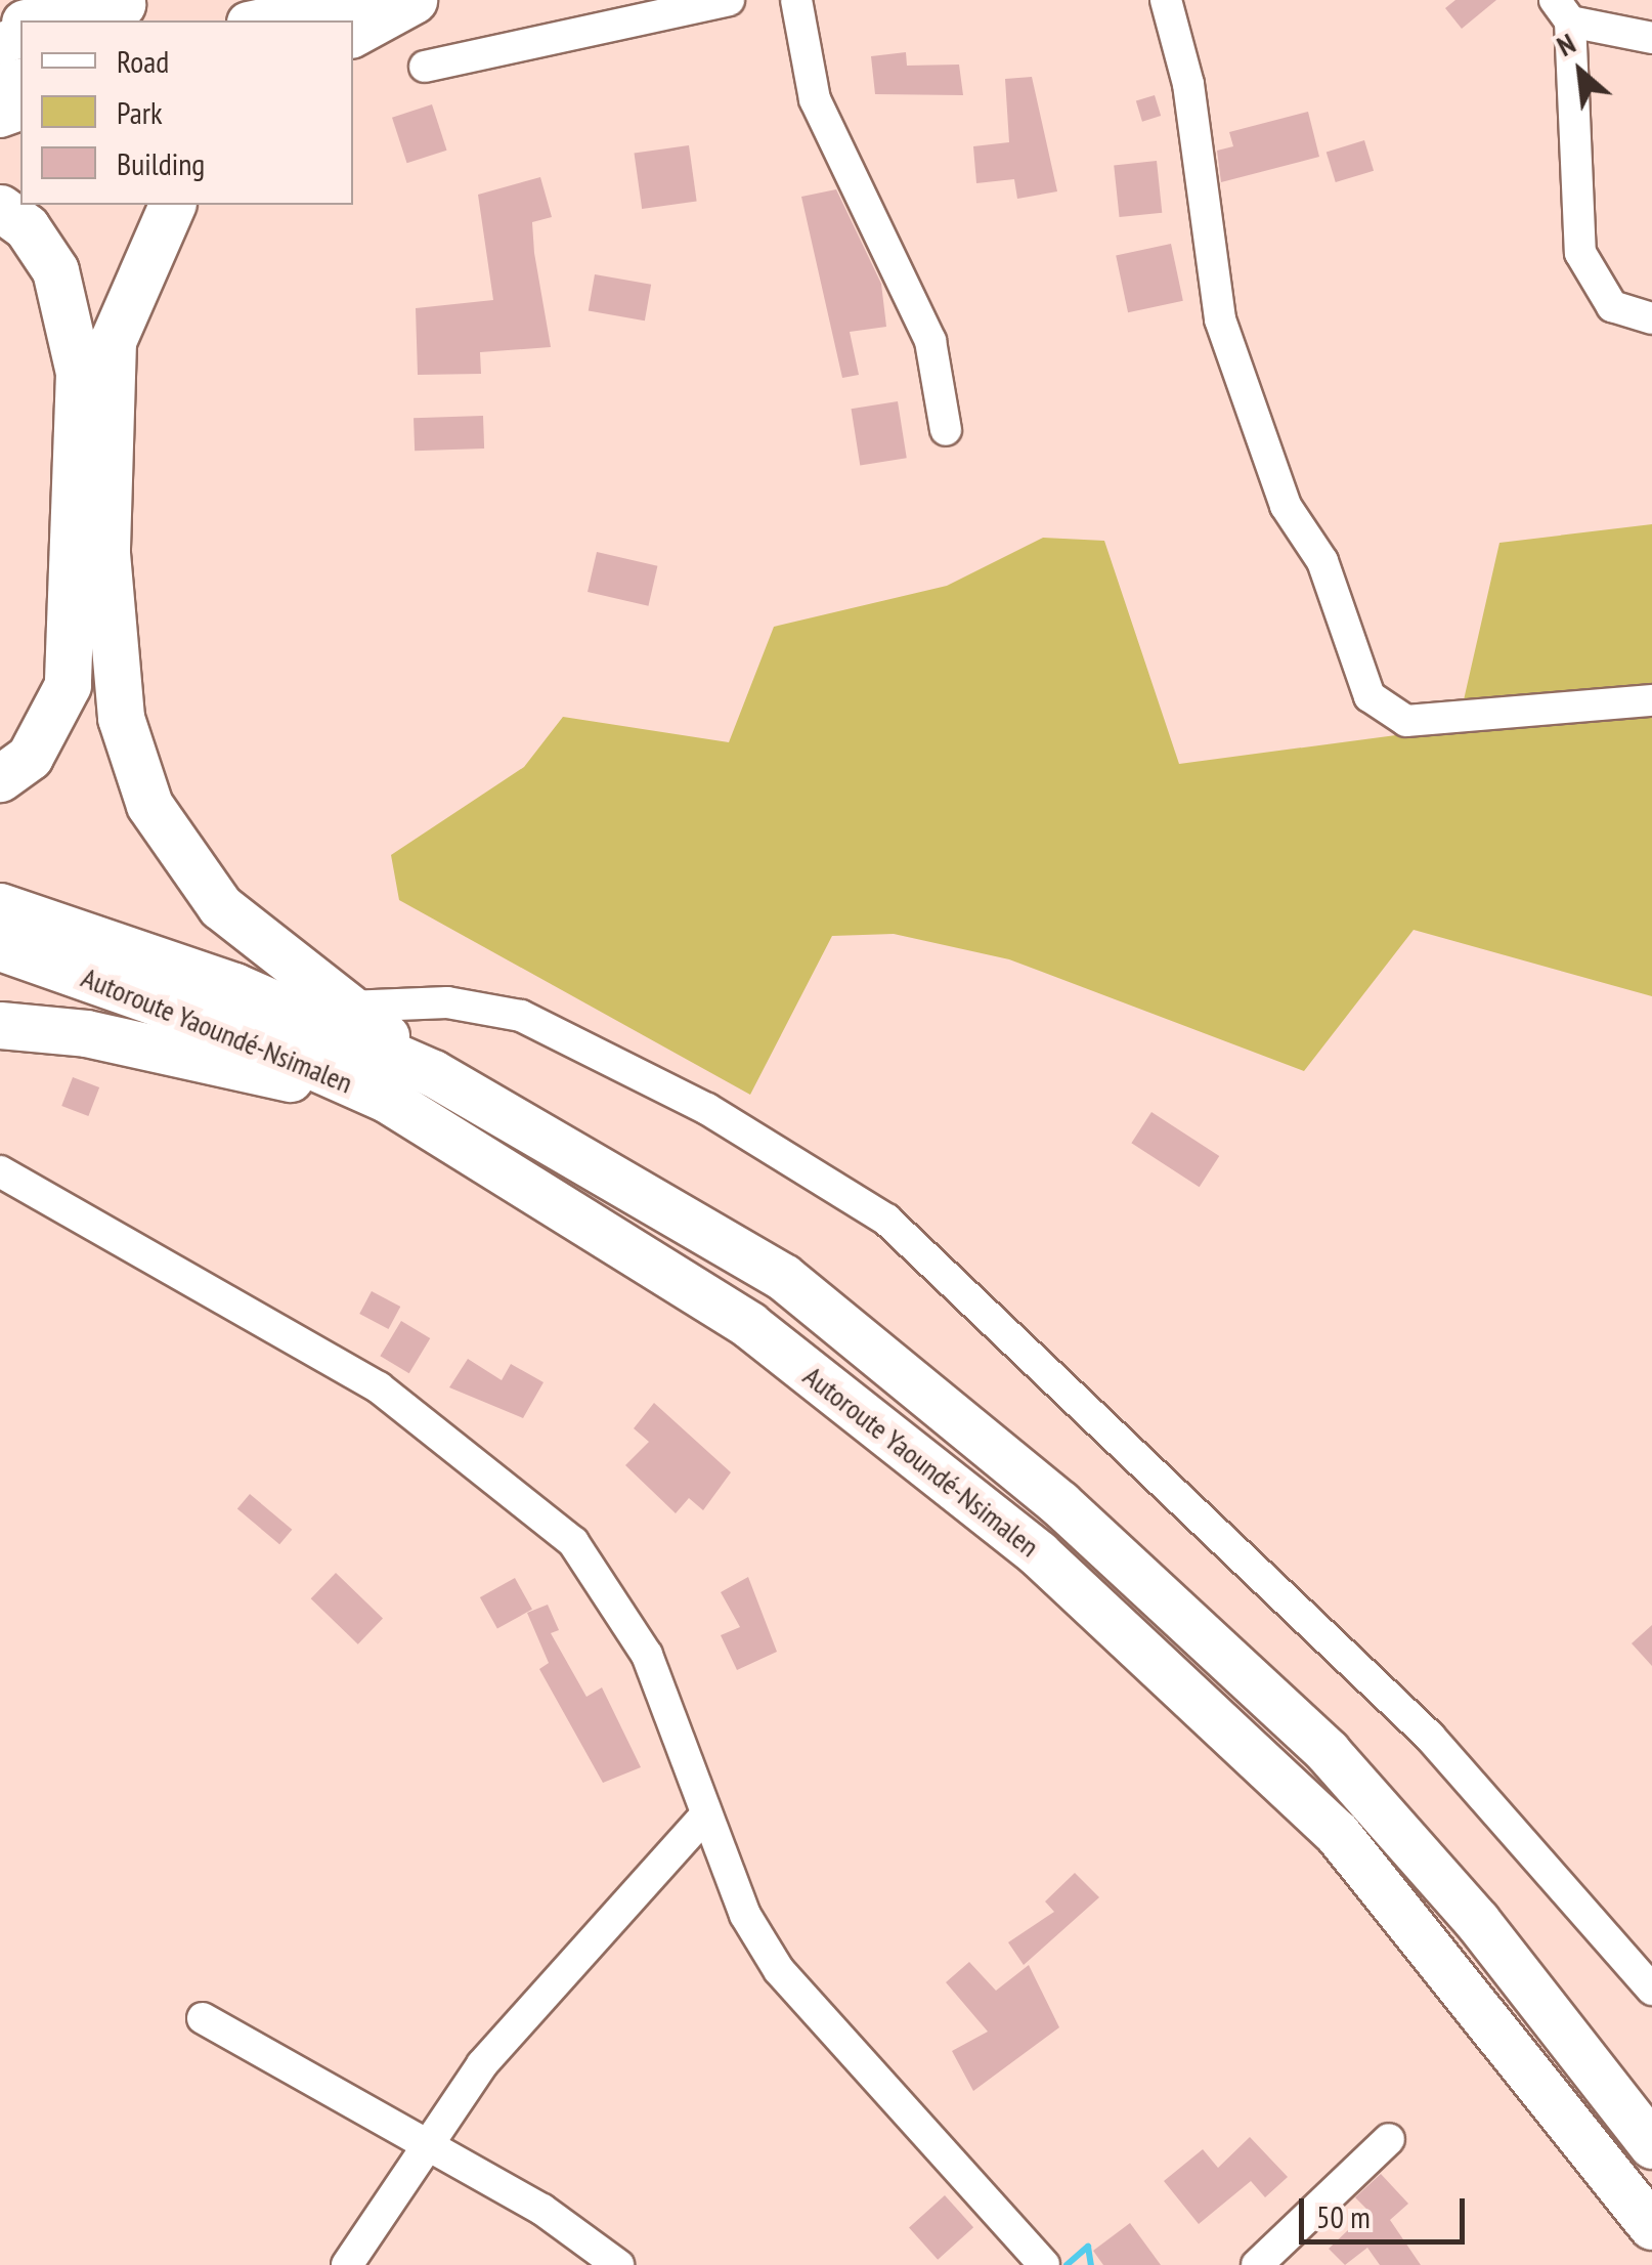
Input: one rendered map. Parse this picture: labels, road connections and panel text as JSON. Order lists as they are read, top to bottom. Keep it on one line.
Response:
{"streets":{"highway":["Autoroute Yaoundé-Nsimalen"]},"legend":["Road","Park","Building"],"scale_bar":"50 m","north":"top left"}
